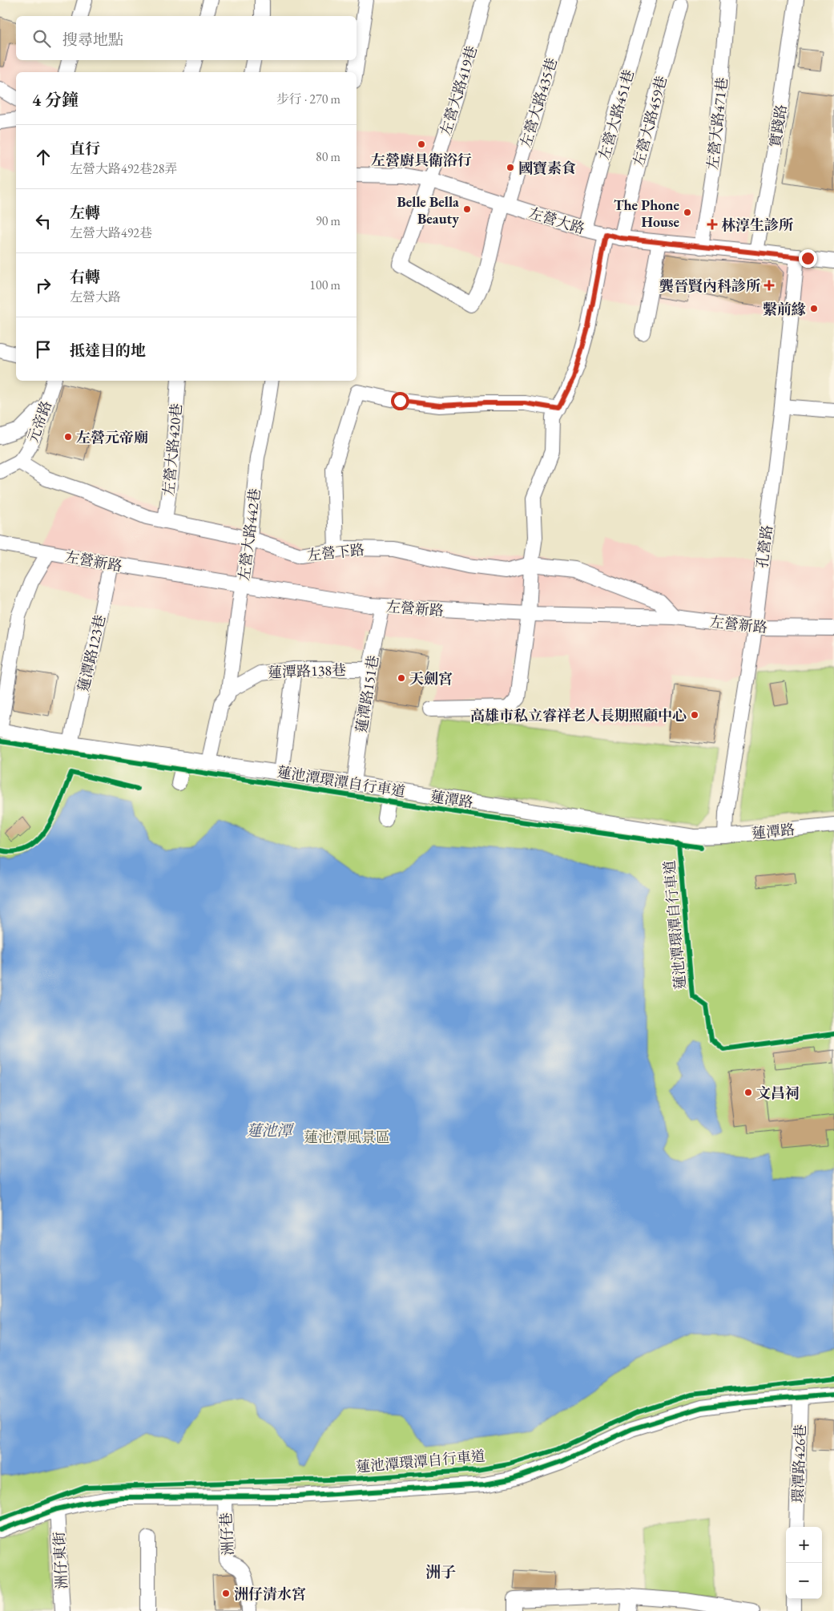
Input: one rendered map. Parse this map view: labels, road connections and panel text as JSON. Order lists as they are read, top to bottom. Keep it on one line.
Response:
{"streets":{"street":["左營大路419巷","左營大路435巷","左營大路451巷","左營大路459巷","左營大路471巷","實踐路","左營大路","元帝路","左營大路420巷","左營大路442巷","孔營路","左營下路","左營新路","蓮潭路123巷","蓮潭路138巷","蓮潭路151巷","蓮潭路","環潭路426巷","洲仔巷","洲仔東街"],"cycle path":["蓮池潭環潭自行車道"]},"crossings":[["左營大路419巷","左營大路435巷"],["左營大路419巷","左營大路"],["左營大路435巷","左營大路"],["左營大路451巷","左營大路"],["左營大路459巷","左營大路"],["左營大路471巷","左營大路"],["實踐路","左營大路"],["左營大路","孔營路"],["元帝路","左營下路"],["左營大路420巷","左營下路"],["左營大路442巷","左營下路"],["左營大路442巷","左營新路"],["左營大路442巷","蓮潭路138巷"],["孔營路","左營新路"],["孔營路","蓮潭路"],["左營下路","左營新路"],["左營新路","蓮潭路123巷"],["左營新路","蓮潭路151巷"],["蓮潭路123巷","蓮潭路"],["蓮潭路138巷","蓮潭路151巷"],["蓮潭路151巷","蓮潭路"]],"districts":["洲子"],"water":["蓮池潭"],"parks":["蓮池潭風景區"],"places":{"other":["左營廚具衛浴行","國寶素食","Belle Bella Beauty","The Phone House","繫前緣","左營元帝廟","天劍宮","高雄市私立睿祥老人長期照顧中心","文昌祠","洲仔清水宮"],"health":["林淳生診所","龔晉賢內科診所"]},"page":{"search":"搜尋地點","heading":["4 分鐘","步行 · 270 m"],"list":[["直行","左營大路492巷28弄","80 m"],["左轉","左營大路492巷","90 m"],["右轉","左營大路","100 m"],"抵達目的地"],"map_buttons":["+","−"]}}
